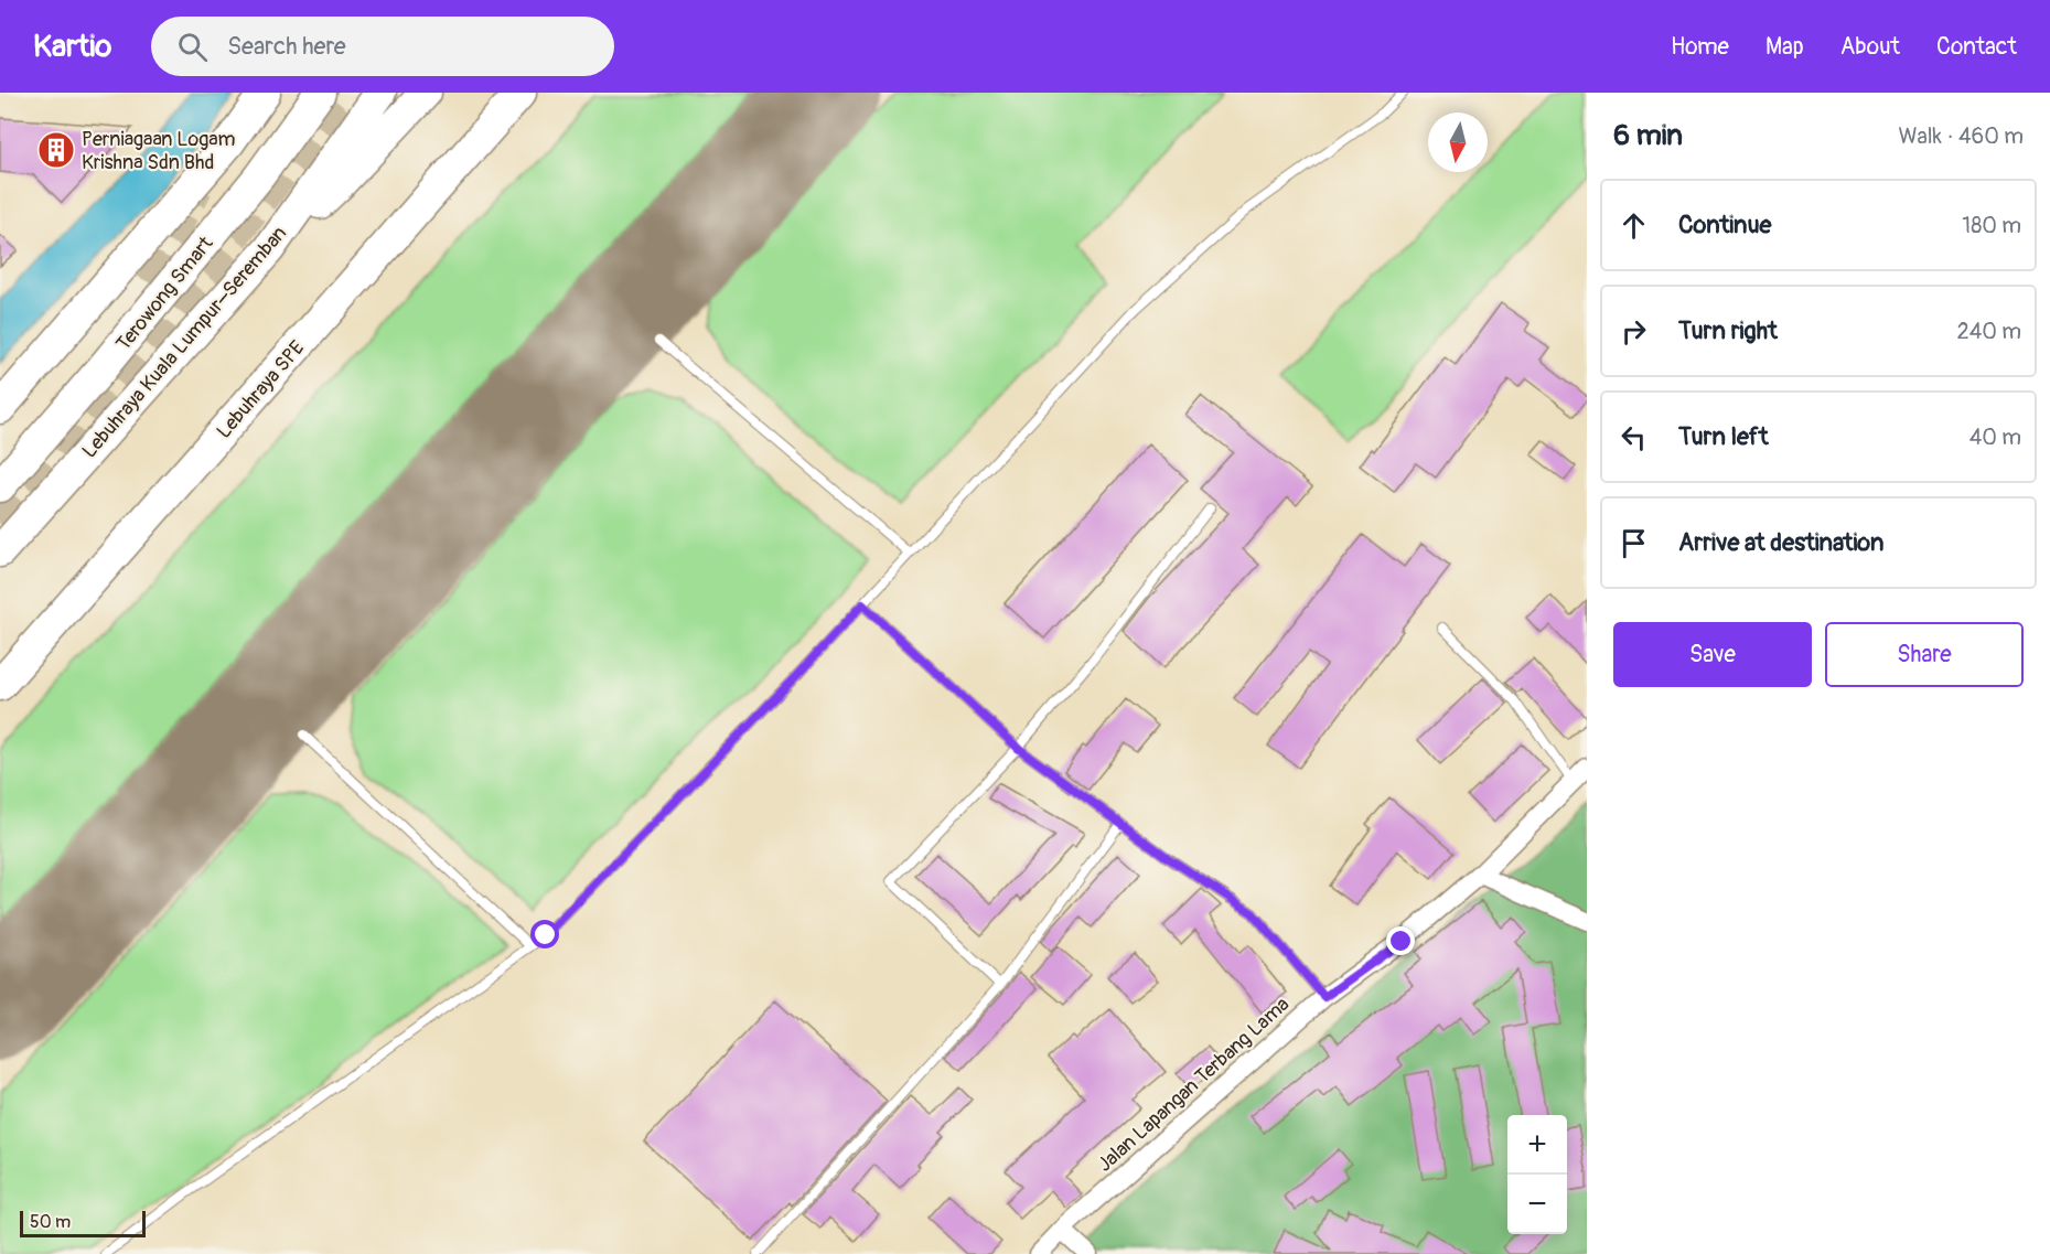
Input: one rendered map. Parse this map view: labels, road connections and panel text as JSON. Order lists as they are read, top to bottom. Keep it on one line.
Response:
{"streets":{"highway":["Terowong Smart","Lebuhraya Kuala Lumpur–Seremban","Lebuhraya SPE"],"street":["Jalan Lapangan Terbang Lama"]},"places":{"building":["Perniagaan Logam Krishna Sdn Bhd"]},"scale_bar":"50 m","north":"bottom","page":{"header":"Kartio","search":"Search here","nav":["Home","Map","About","Contact"],"heading":["6 min","Walk · 460 m"],"list":[["Continue","180 m"],["Turn right","240 m"],["Turn left","40 m"],"Arrive at destination"],"buttons":["Save","Share"],"map_buttons":["+","−"],"scale":"50 m"}}
